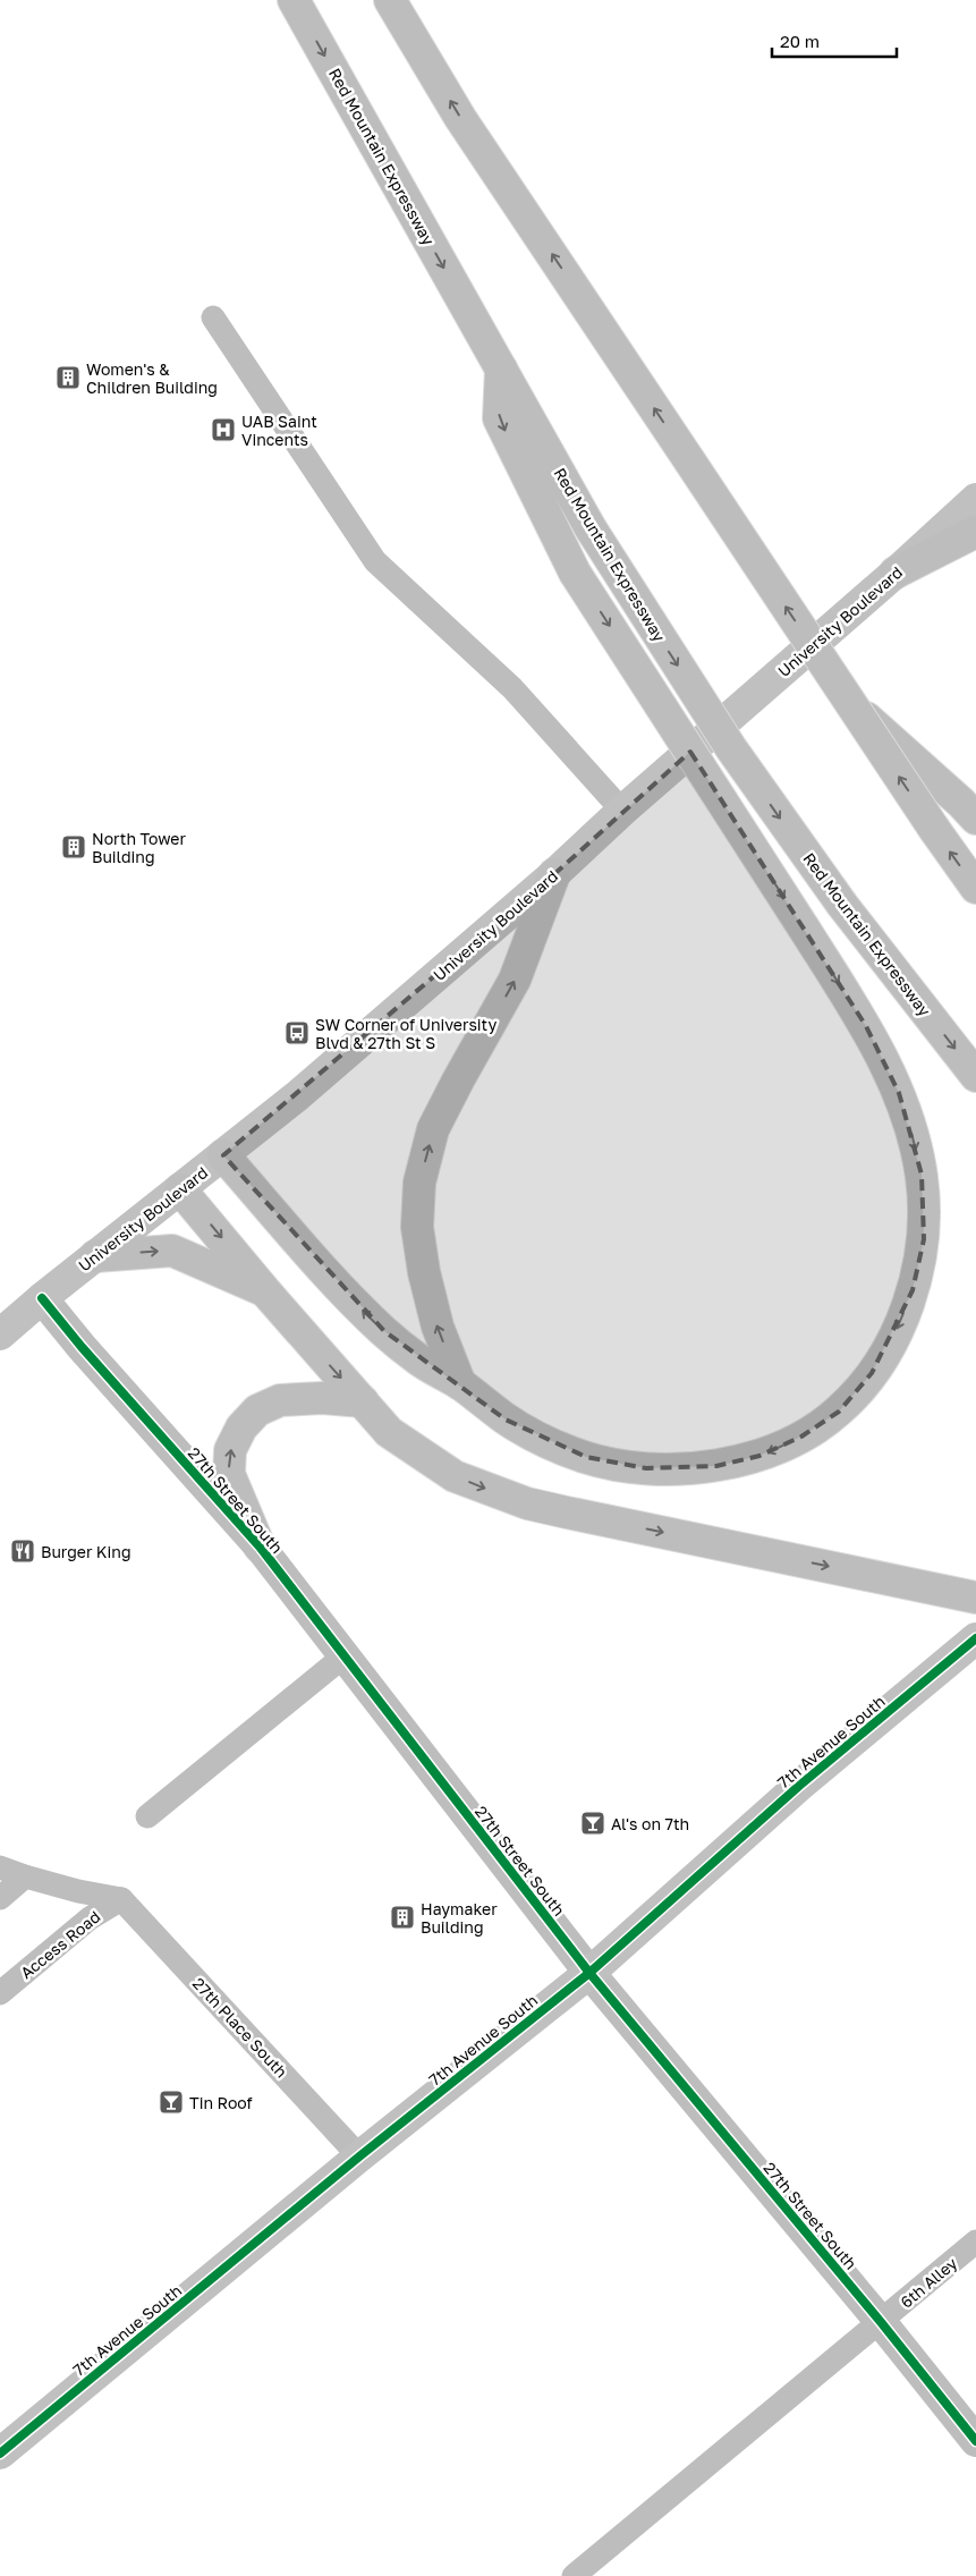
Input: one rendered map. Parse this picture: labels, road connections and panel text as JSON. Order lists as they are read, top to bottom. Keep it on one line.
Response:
{"streets":{"main road":["Red Mountain Expressway","27th Street South"],"street":["University Boulevard","7th Avenue South"],"lane":["Access Road","27th Place South","6th Alley"]},"crossings":[["University Boulevard","27th Street South"],["27th Street South","7th Avenue South"],["27th Street South","6th Alley"],["7th Avenue South","27th Place South"],["Access Road","27th Place South"]],"places":{"building":["Women's & Children Building","North Tower Building","Haymaker Building"],"hospital":["UAB Saint Vincents"],"bus stop":["SW Corner of University Blvd & 27th St S"],"restaurant":["Burger King"],"bar":["Al's on 7th","Tin Roof"]},"scale_bar":"20 m"}
